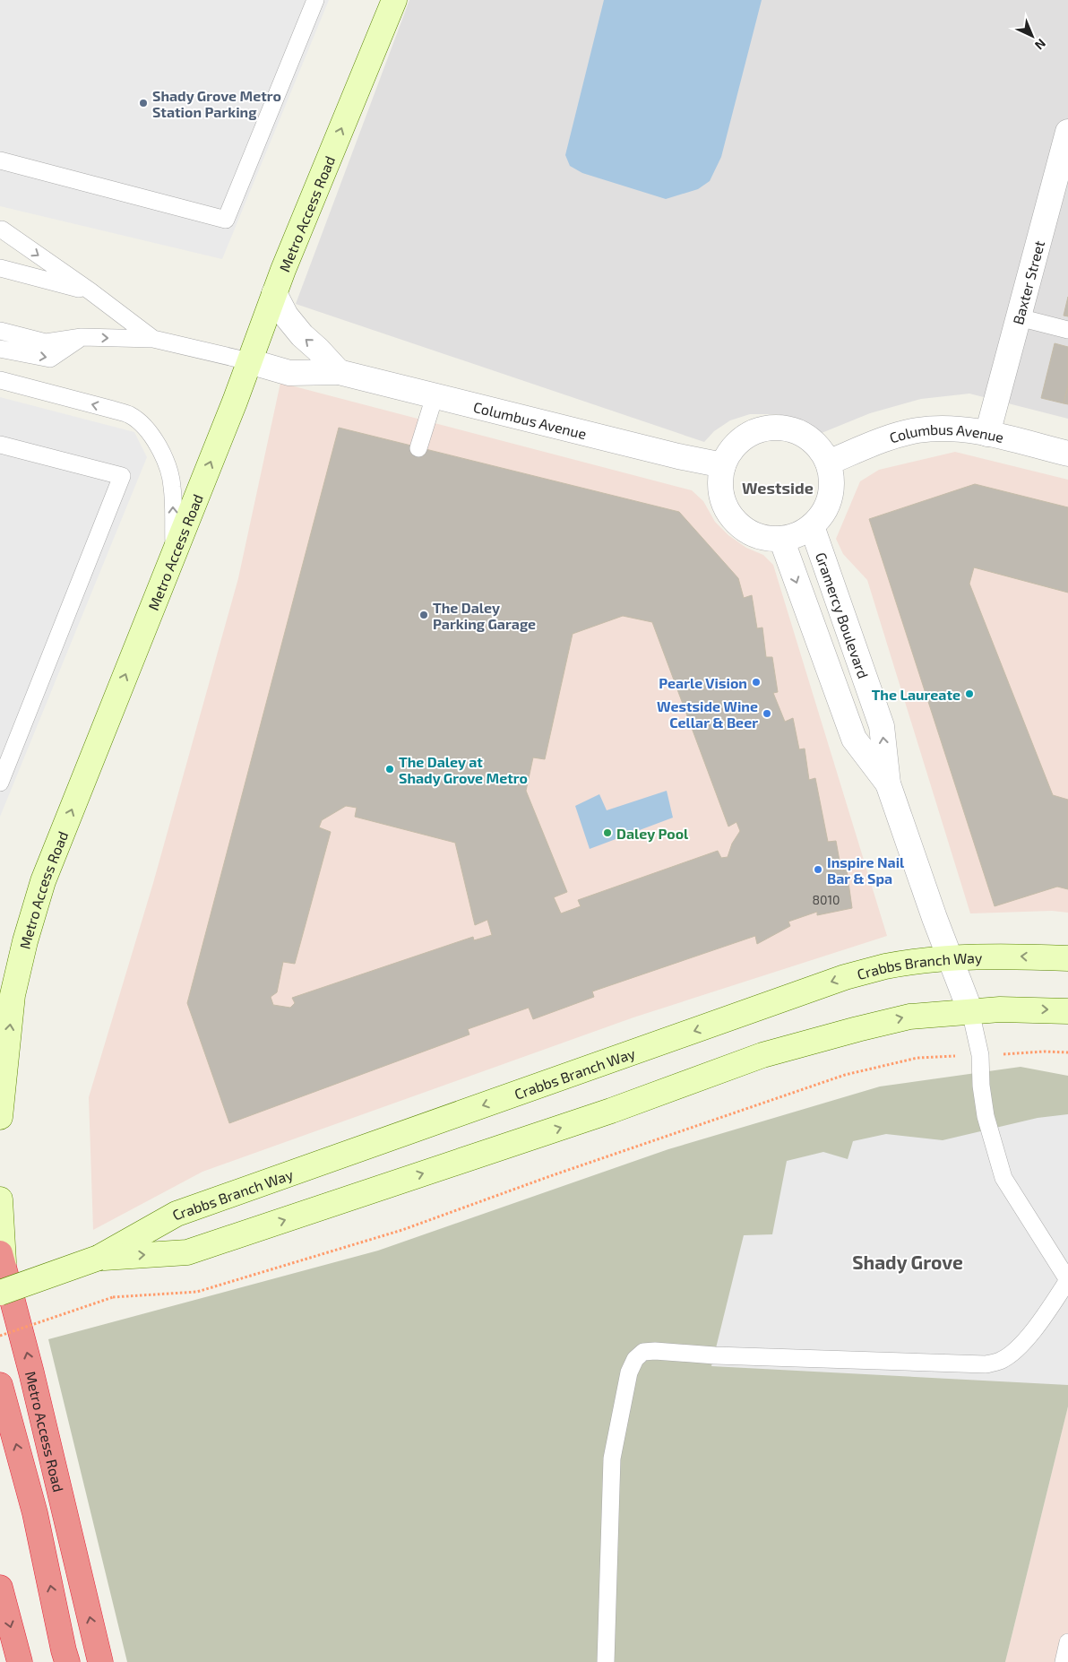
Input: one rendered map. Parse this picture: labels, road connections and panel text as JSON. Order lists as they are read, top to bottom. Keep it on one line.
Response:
{"streets":{"highway":["Metro Access Road"],"main road":["Crabbs Branch Way"],"street":["Baxter Street","Columbus Avenue","Gramercy Boulevard"]},"crossings":[["Metro Access Road","Columbus Avenue"],["Baxter Street","Columbus Avenue"],["Columbus Avenue","Gramercy Boulevard"],["Gramercy Boulevard","Crabbs Branch Way"]],"one_way":["Metro Access Road"],"districts":["Westside","Shady Grove"],"places":["Shady Grove Metro Station Parking","The Daley Parking Garage","Pearle Vision","The Laureate","Westside Wine Cellar & Beer","The Daley at Shady Grove Metro","Daley Pool","Inspire Nail Bar & Spa"],"house_numbers":["8010"],"north":"bottom right"}
